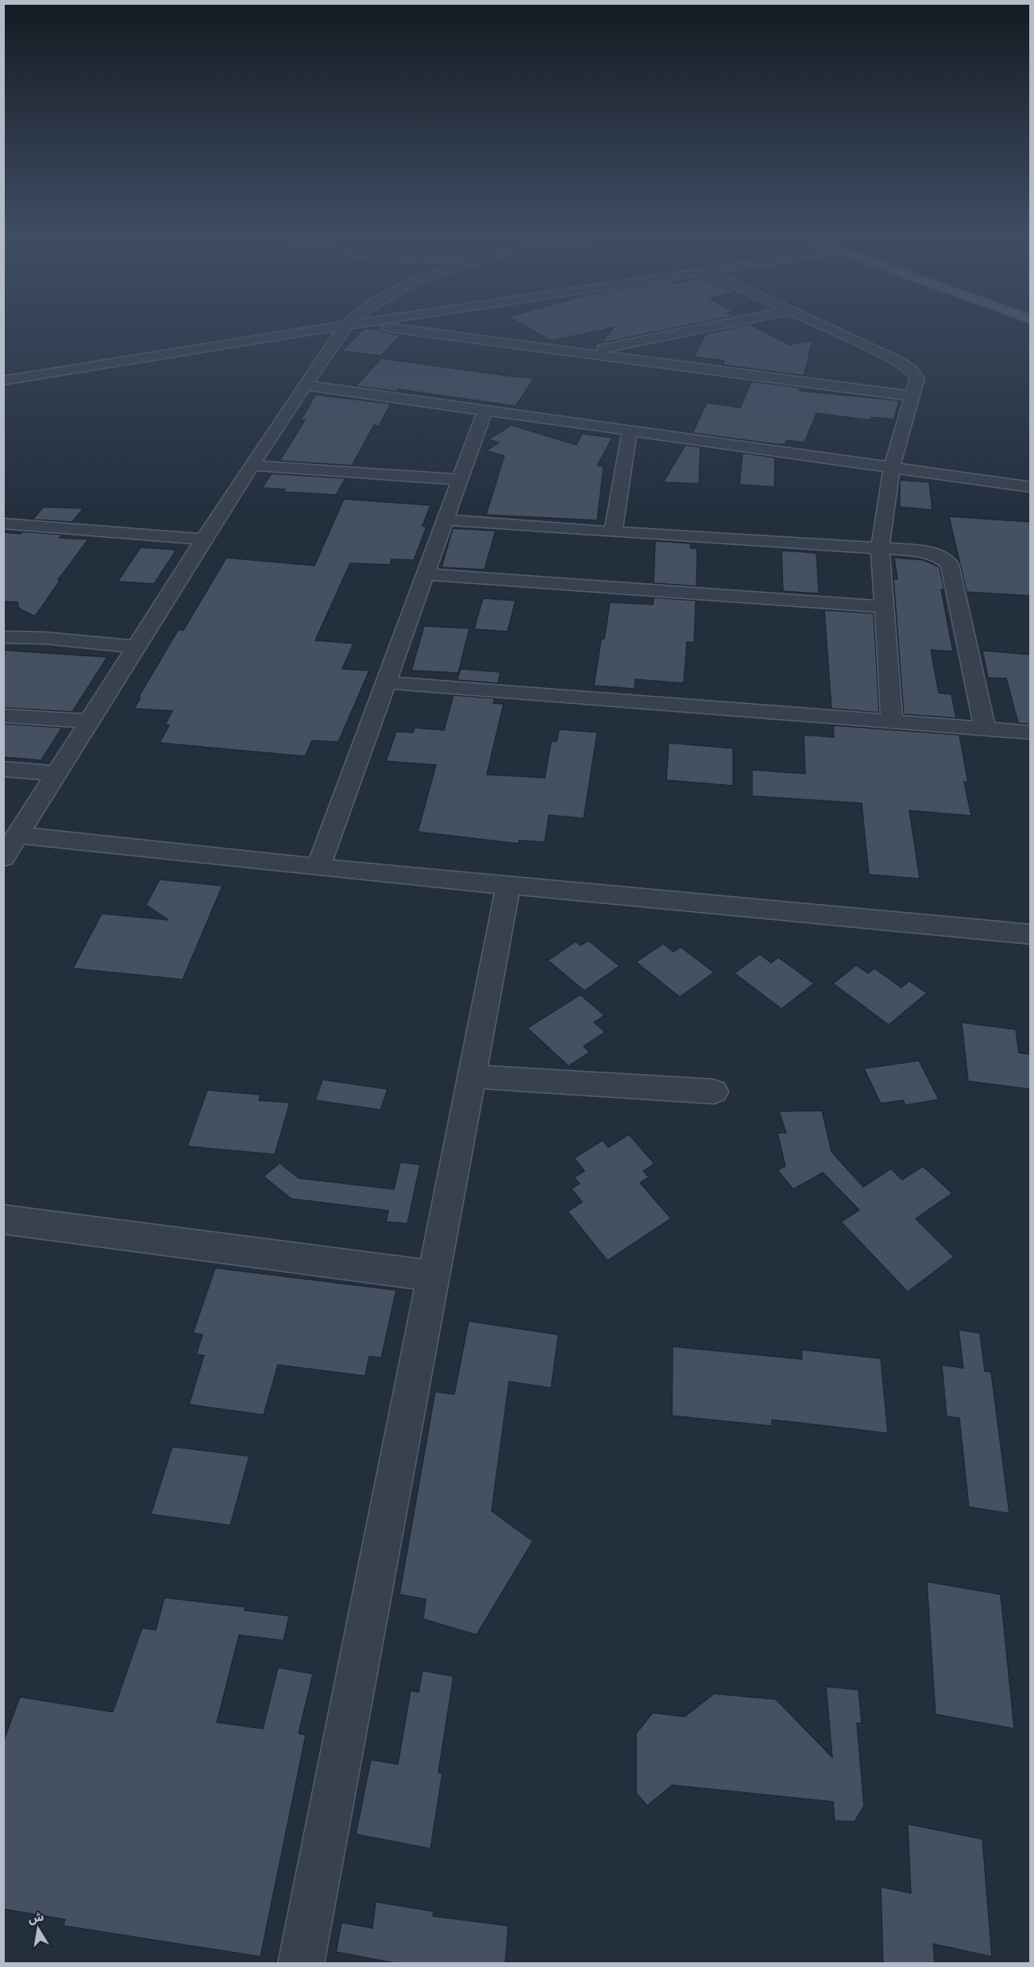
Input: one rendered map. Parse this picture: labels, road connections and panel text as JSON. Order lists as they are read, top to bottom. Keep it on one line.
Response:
{"north":"top"}
